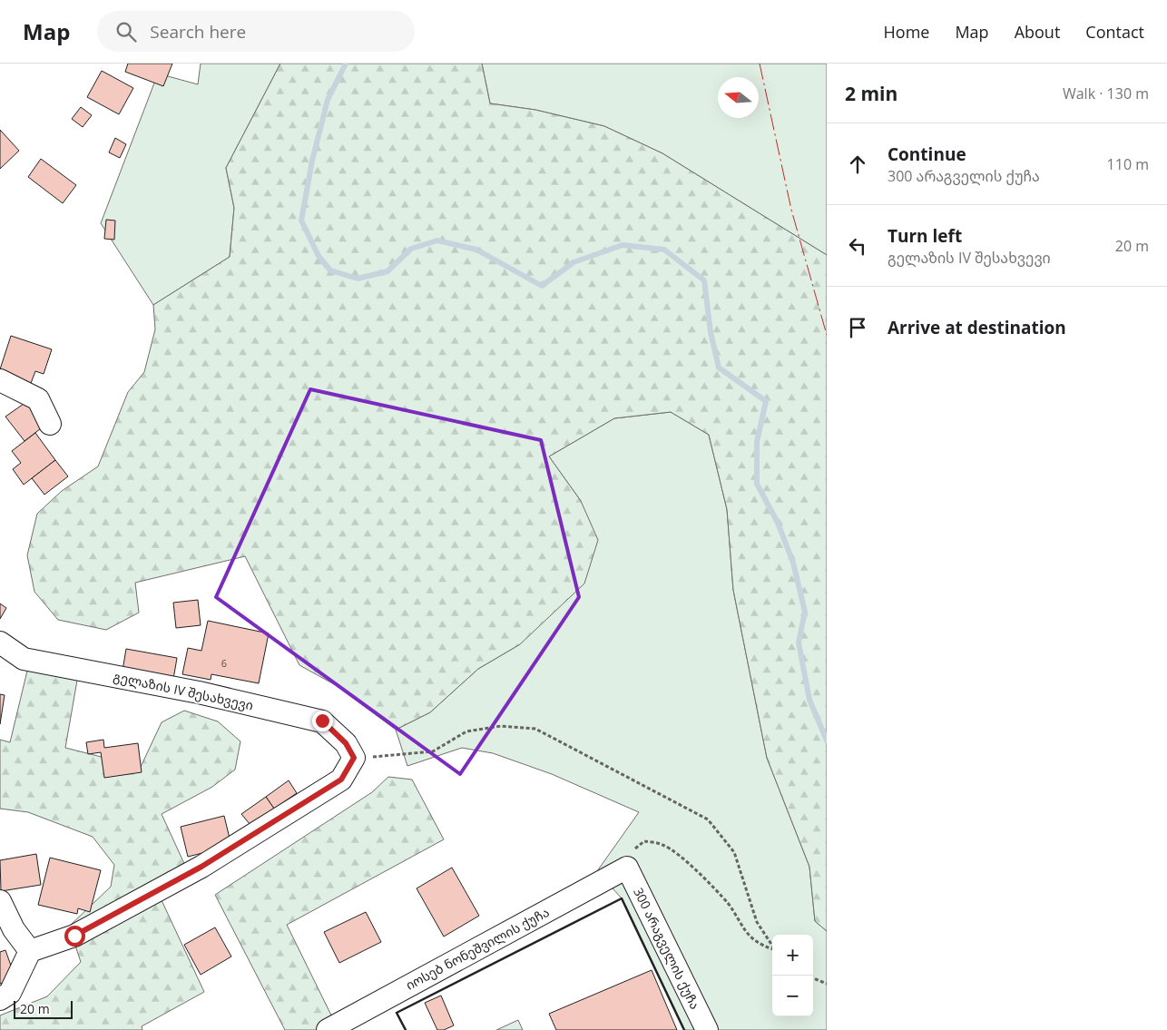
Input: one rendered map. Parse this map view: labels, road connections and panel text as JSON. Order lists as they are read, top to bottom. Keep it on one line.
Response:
{"streets":{"street":["გელაზის IV შესახვევი","იოსებ ნონეშვილის ქუჩა","300 არაგველის ქუჩა"]},"crossings":[["იოსებ ნონეშვილის ქუჩა","300 არაგველის ქუჩა"]],"house_numbers":["6"],"scale_bar":"20 m","north":"left","page":{"header":"Map","search":"Search here","nav":["Home","Map","About","Contact"],"heading":["2 min","Walk · 130 m"],"list":[["Continue","300 არაგველის ქუჩა","110 m"],["Turn left","გელაზის IV შესახვევი","20 m"],"Arrive at destination"],"map_buttons":["+","−"],"scale":"20 m"}}
